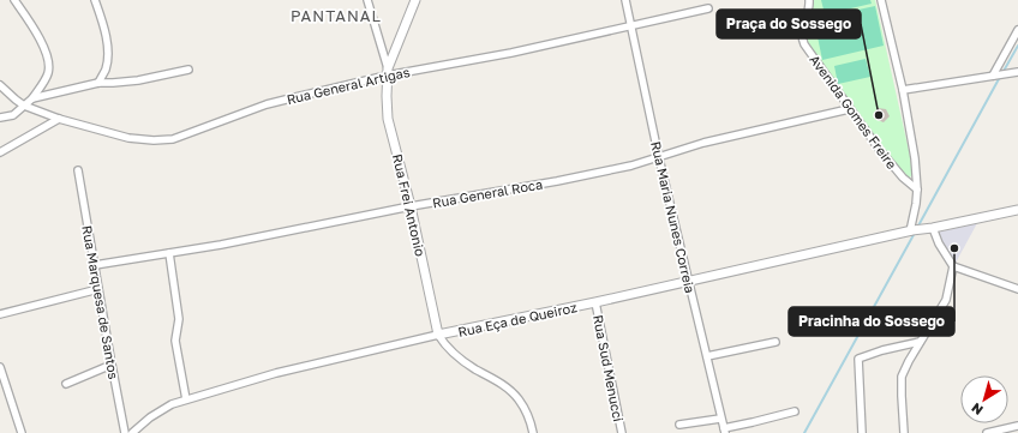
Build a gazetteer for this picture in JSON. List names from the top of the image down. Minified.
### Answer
{"streets":{"street":["Rua General Artigas","Avenida Gomes Freire","Rua General Roca","Rua Frei Antonio","Rua Maria Nunes Correia","Rua Marquesa de Santos","Rua Eça de Queiroz","Rua Sud Menucci"]},"crossings":[["Rua General Artigas","Rua Frei Antonio"],["Rua General Artigas","Rua Maria Nunes Correia"],["Avenida Gomes Freire","Rua General Roca"],["Rua General Roca","Rua Frei Antonio"],["Rua General Roca","Rua Maria Nunes Correia"],["Rua General Roca","Rua Marquesa de Santos"],["Rua Frei Antonio","Rua Eça de Queiroz"],["Rua Maria Nunes Correia","Rua Eça de Queiroz"],["Rua Eça de Queiroz","Rua Sud Menucci"]],"districts":["PANTANAL"],"places":["Praça do Sossego","Pracinha do Sossego"],"north":"bottom left"}
